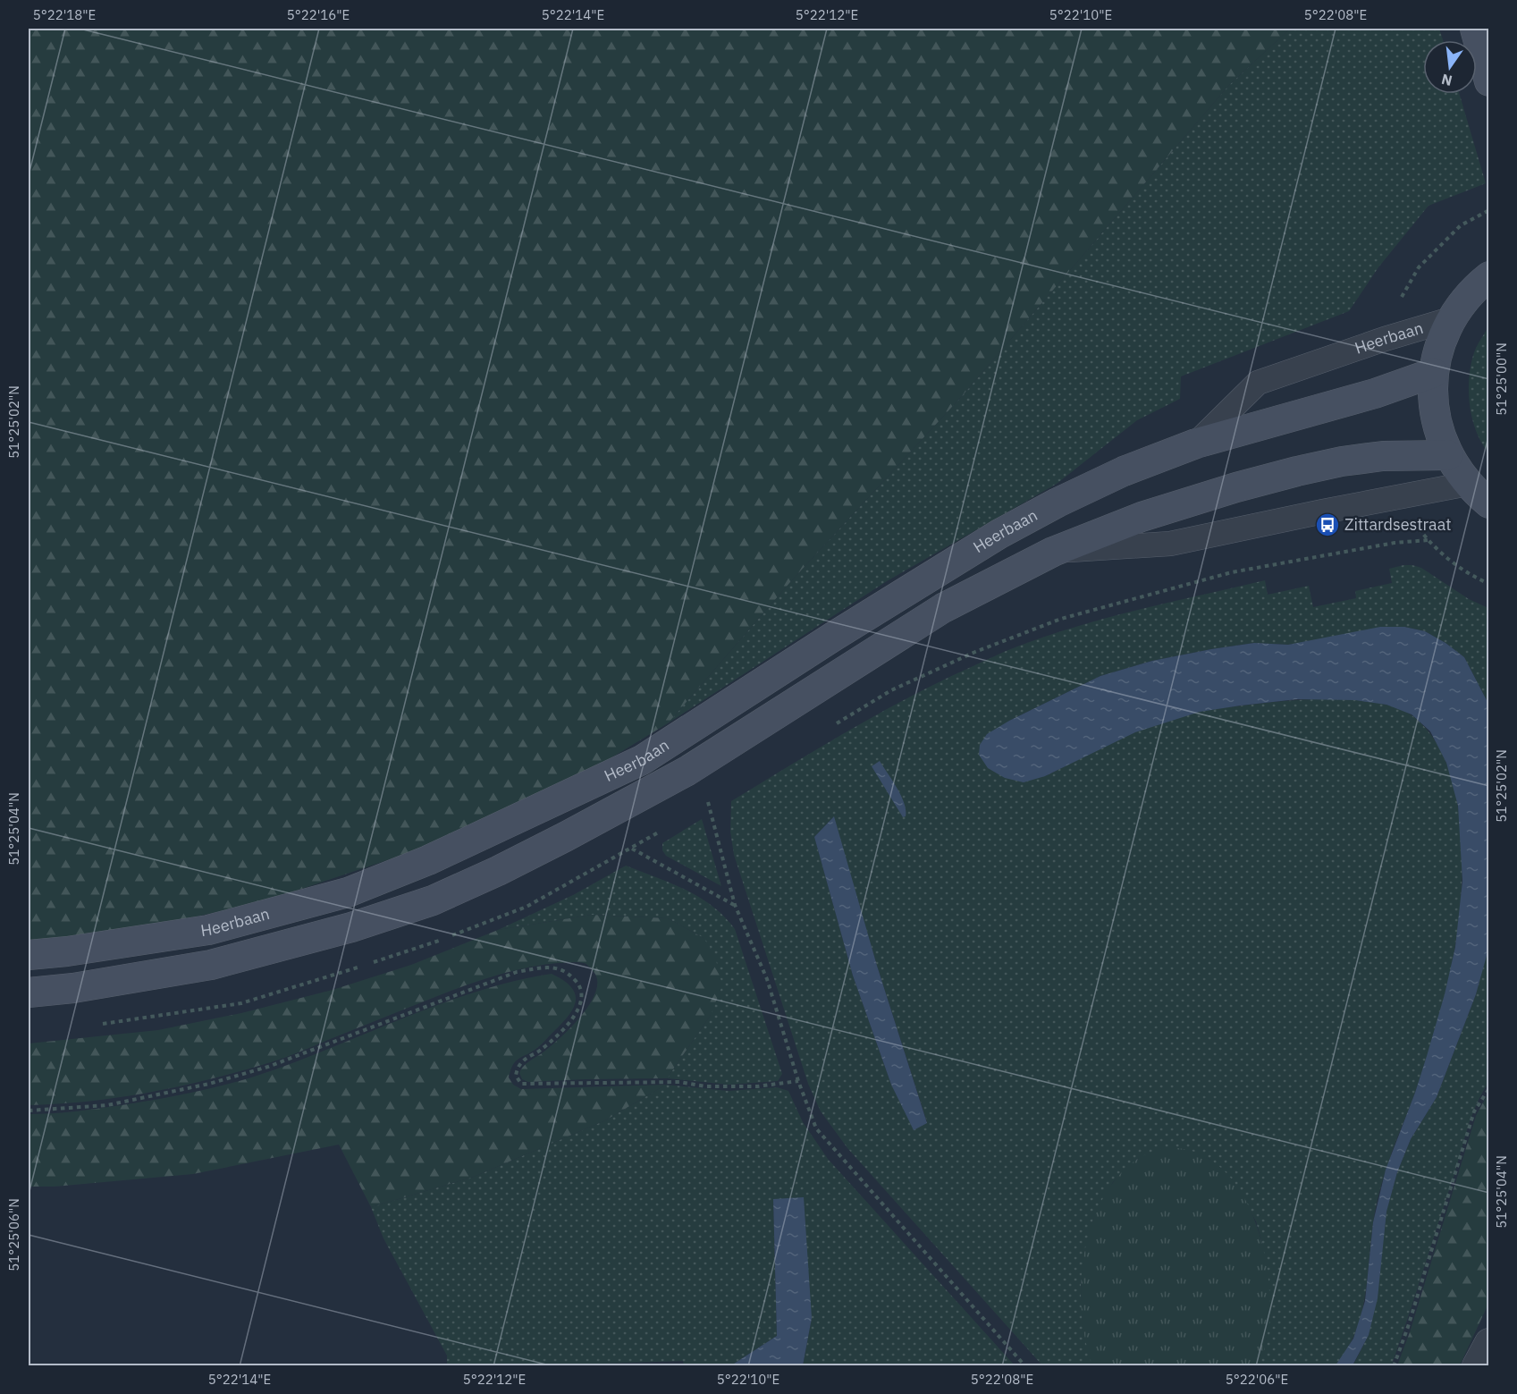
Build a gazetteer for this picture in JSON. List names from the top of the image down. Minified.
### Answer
{"streets":{"main road":["Heerbaan"]},"places":{"bus stop":["Zittardsestraat"]},"north":"bottom","coordinates":["5°22'18\"E","5°22'16\"E","5°22'14\"E","5°22'12\"E","5°22'10\"E","5°22'08\"E","51°25'00\"N","51°25'02\"N","51°25'04\"N","51°25'06\"N","5°22'06\"E"]}
